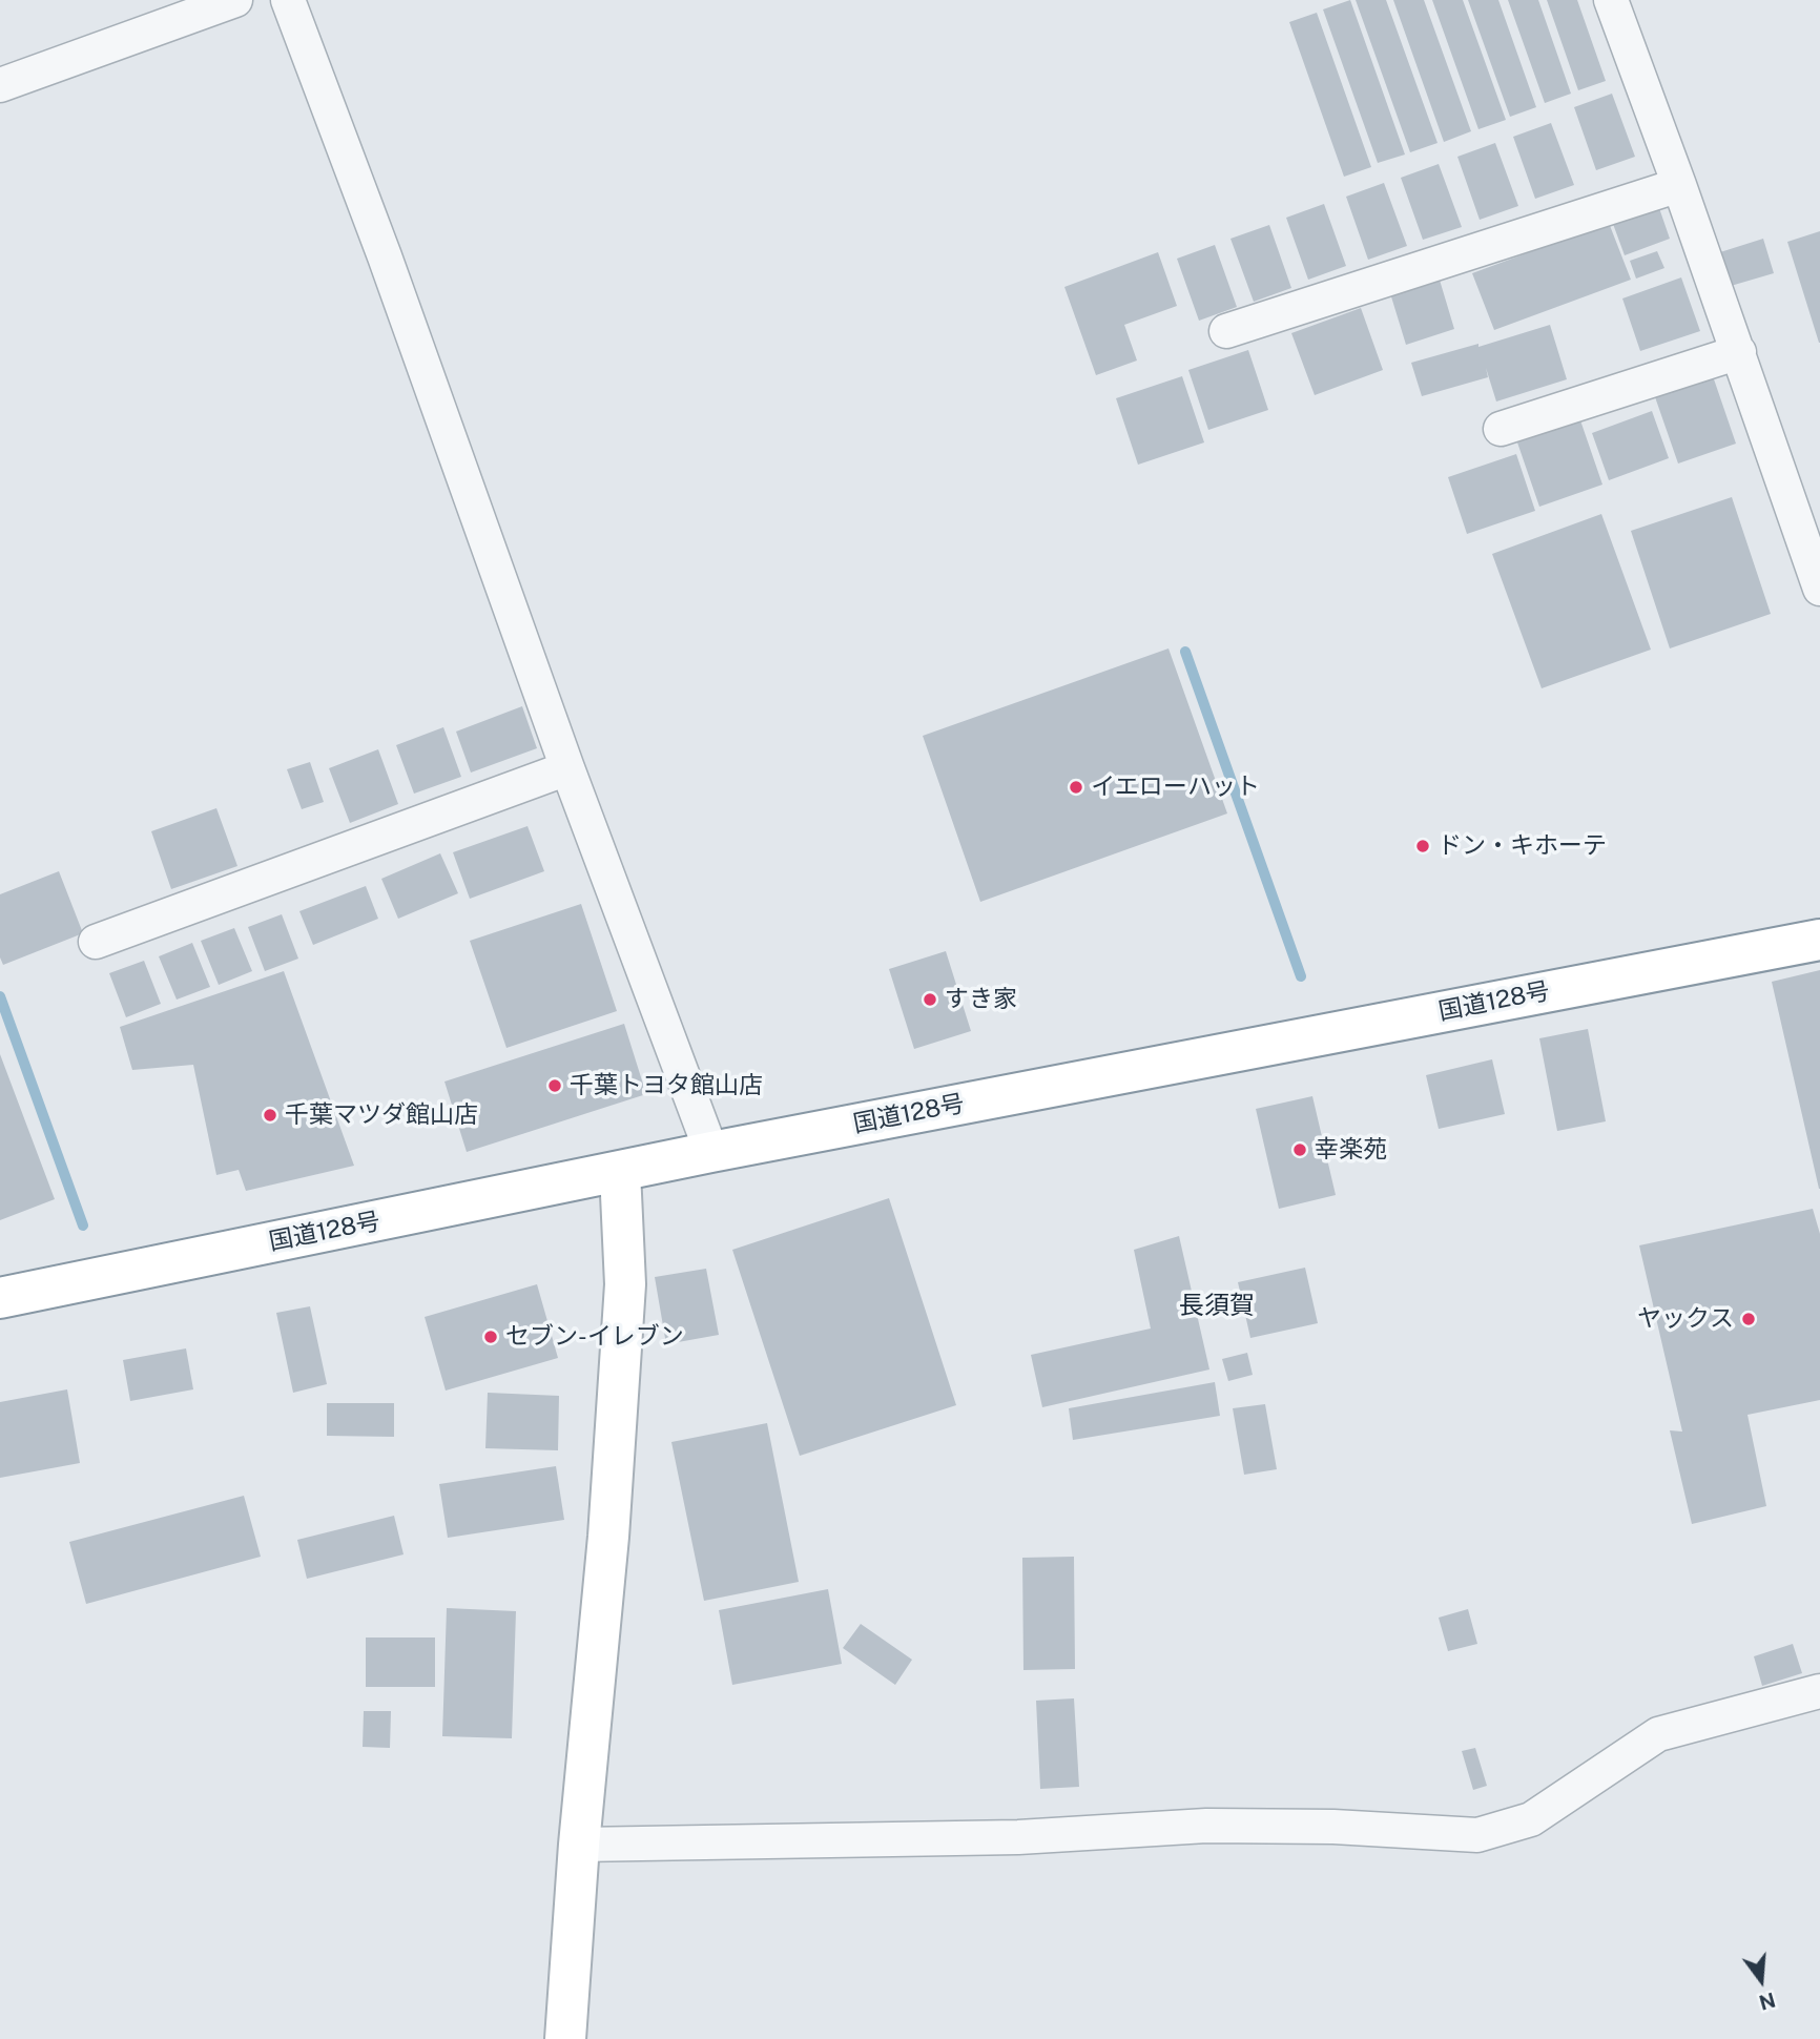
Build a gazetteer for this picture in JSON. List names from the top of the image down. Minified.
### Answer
{"streets":{"main road":["国道128号"]},"districts":["長須賀"],"places":["イエローハット","ドン・キホーテ","すき家","千葉トヨタ館山店","千葉マツダ館山店","幸楽苑","ヤックス","セブン-イレブン"],"north":"bottom"}
